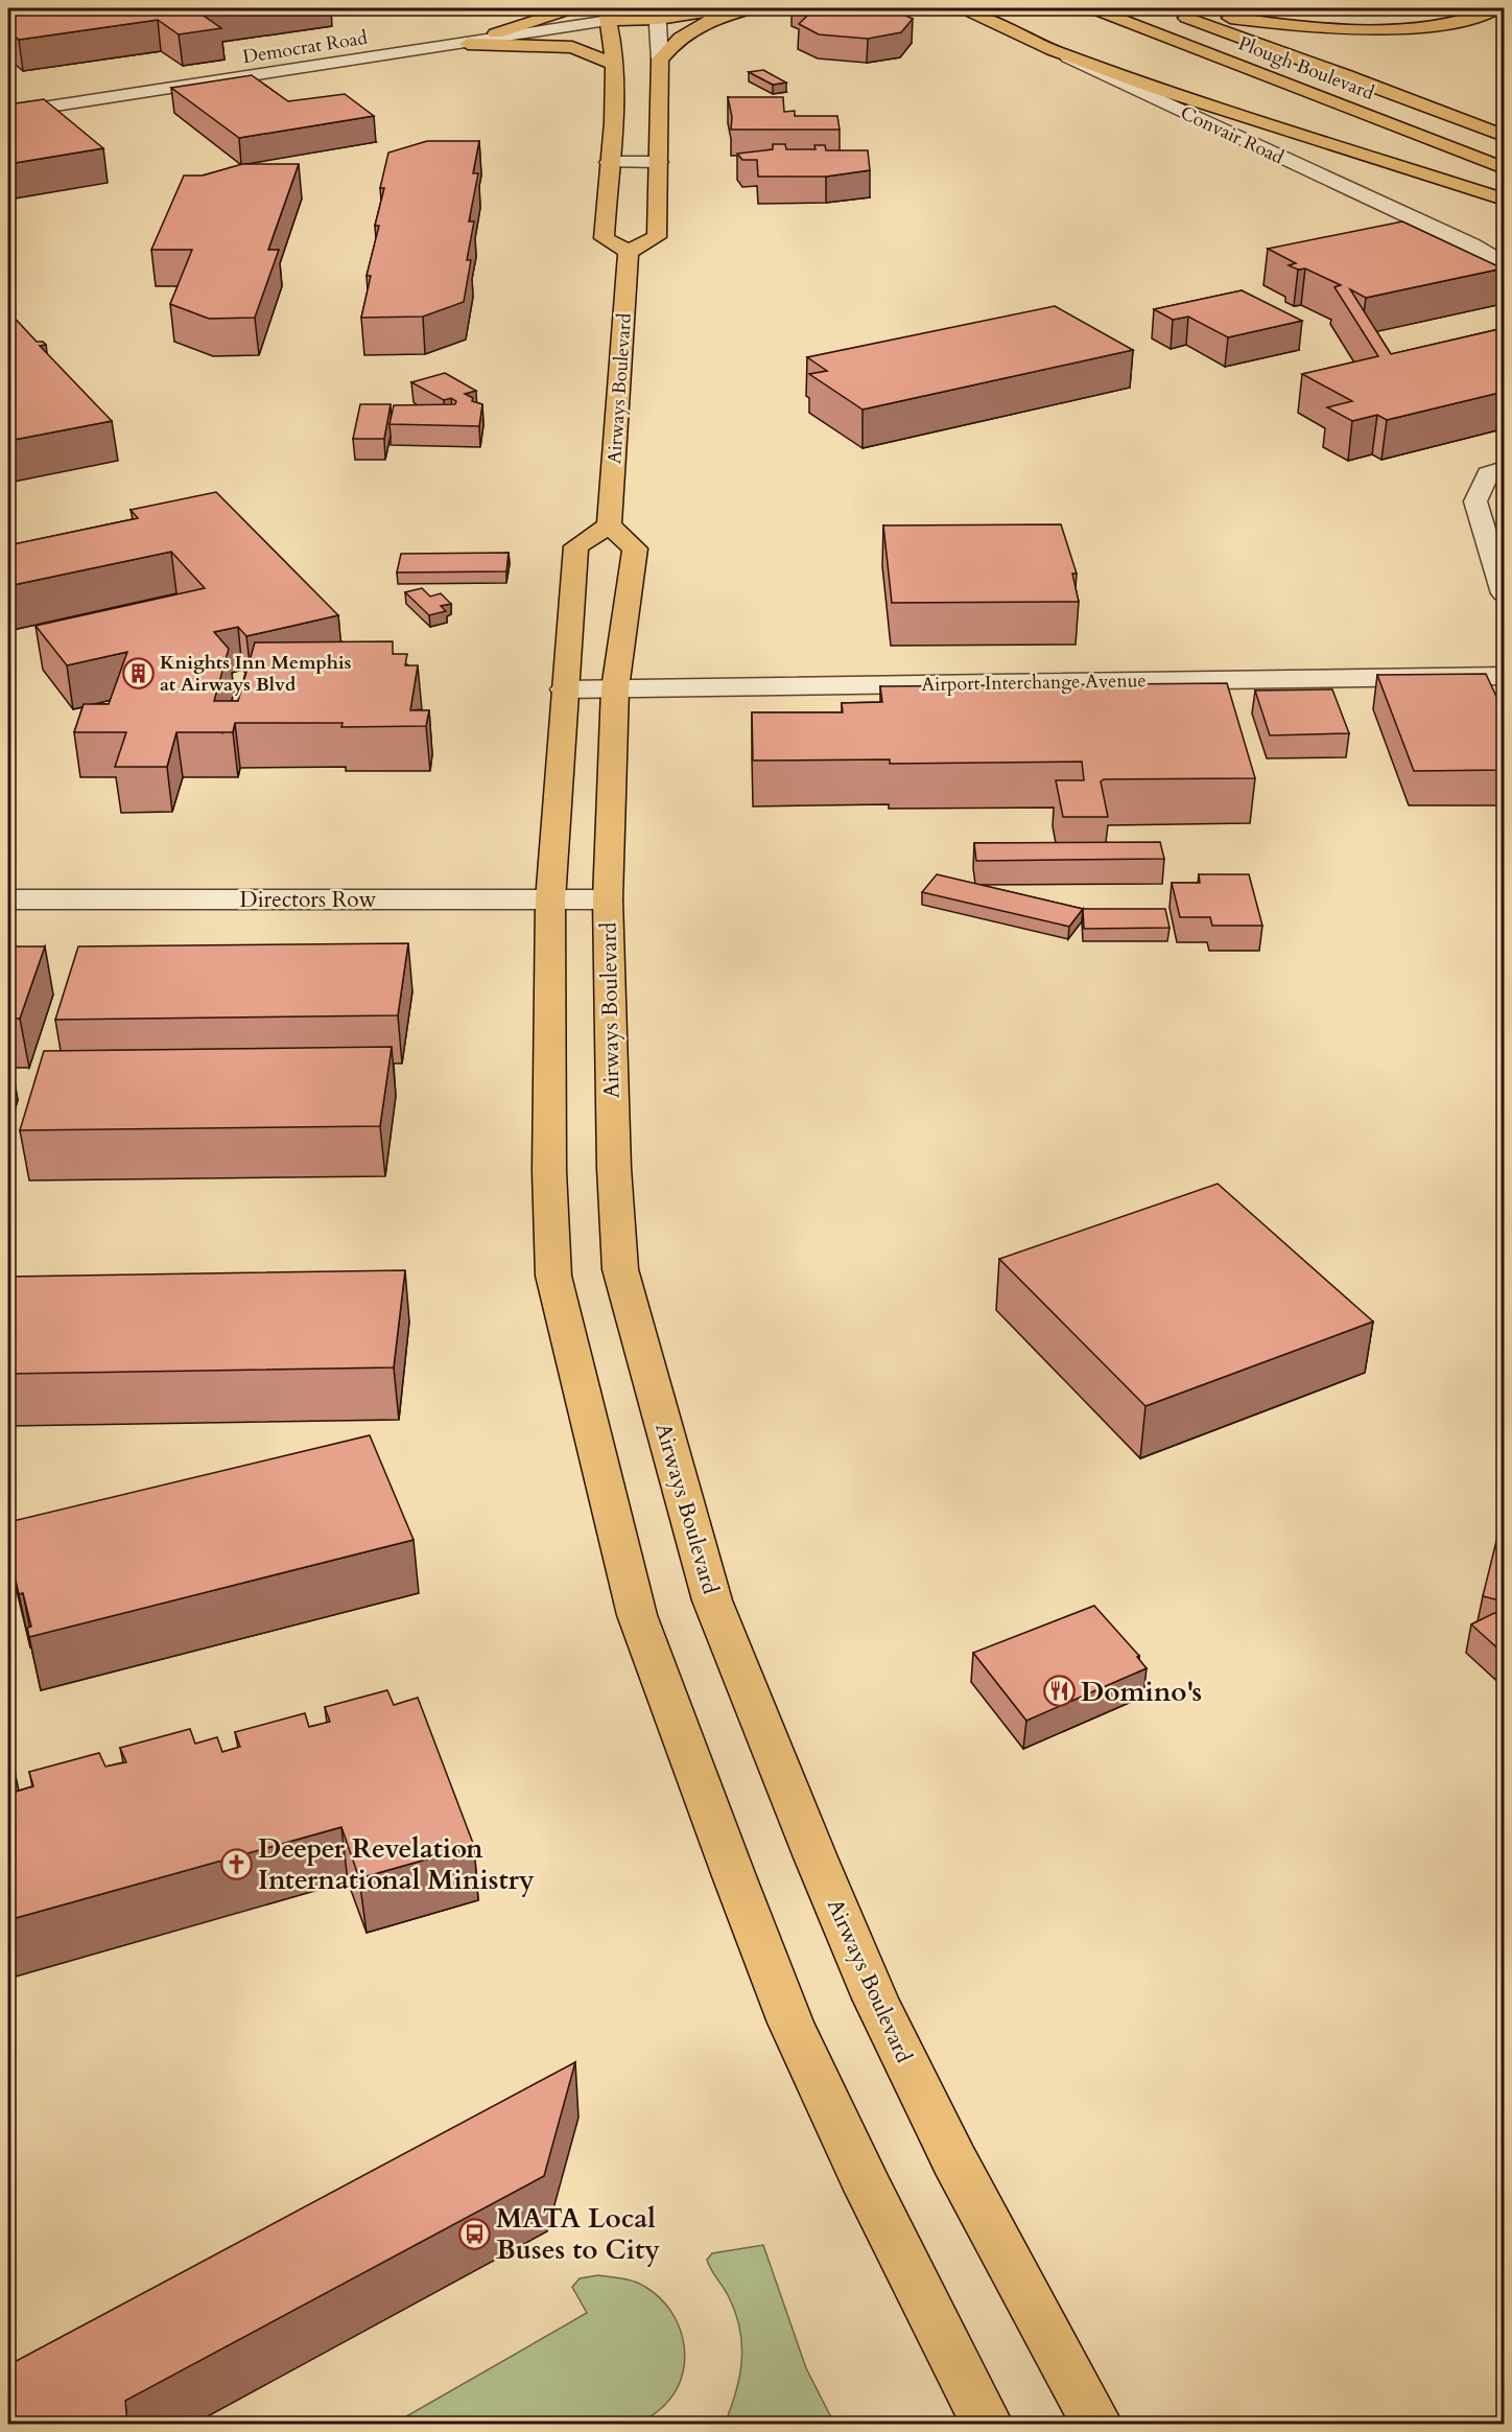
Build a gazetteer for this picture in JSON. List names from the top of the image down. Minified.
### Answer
{"streets":{"main road":["Democrat Road","Plough Boulevard","Convair Road","Airways Boulevard"],"street":["Airport Interchange Avenue","Directors Row"]},"crossings":[["Airways Boulevard","Airport Interchange Avenue"],["Airways Boulevard","Directors Row"]],"places":{"building":["Knights Inn Memphis at Airways Blvd"],"restaurant":["Domino's"],"church":["Deeper Revelation International Ministry"],"bus stop":["MATA Local Buses to City"]}}
